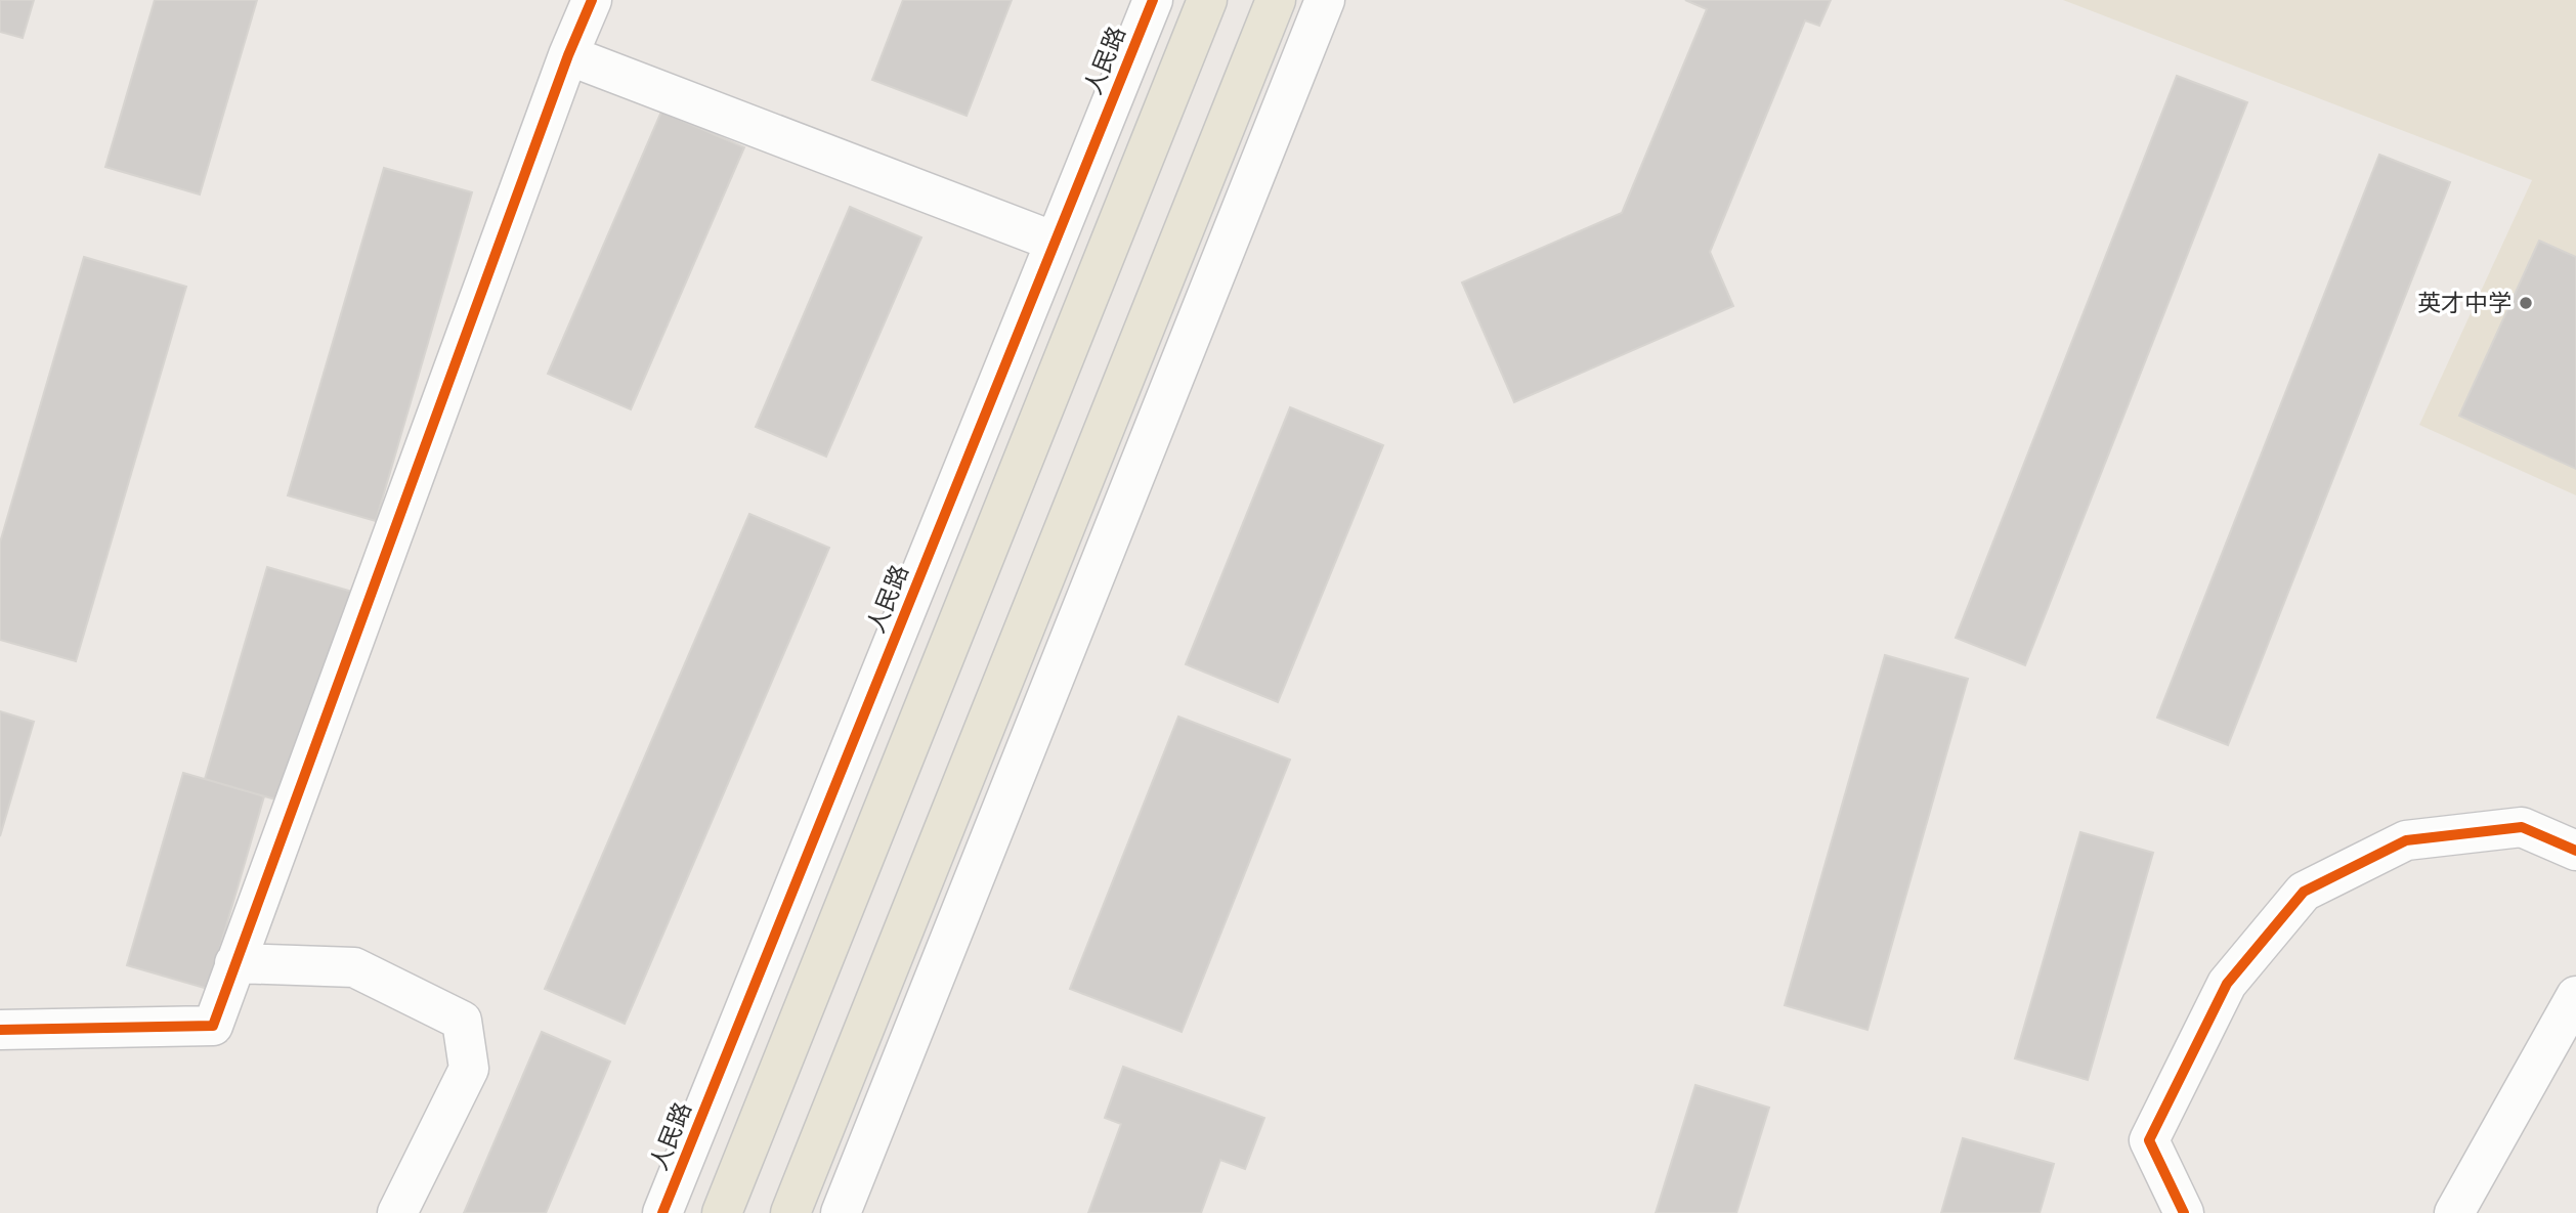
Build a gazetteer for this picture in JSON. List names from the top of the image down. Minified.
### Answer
{"streets":{"street":["人民路"]},"places":["英才中学"]}
